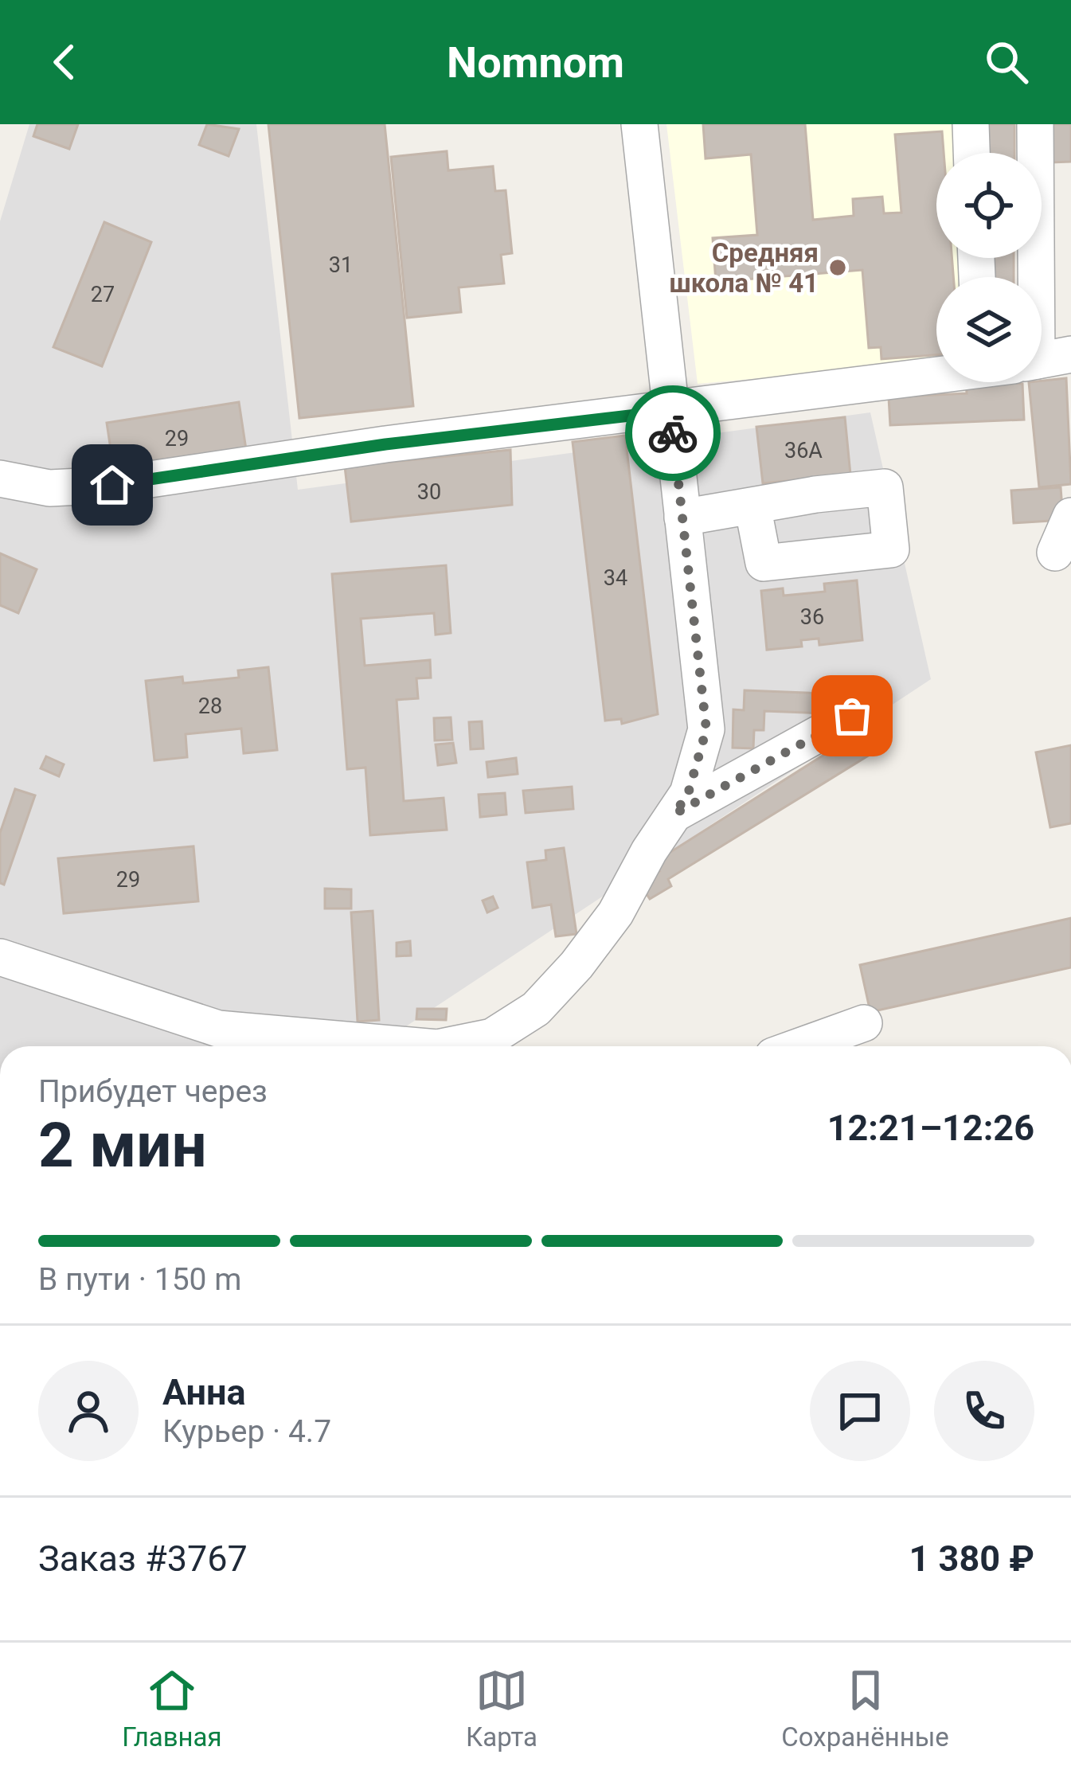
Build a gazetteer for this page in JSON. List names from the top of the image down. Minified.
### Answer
{"places":["Средняя школа № 41"],"house_numbers":["31","27","29","36А","30","34","36","28","29"],"page":{"header":"Nomnom","heading":["2 мин","Прибудет через","12:21–12:26"],"panel":["Анна","Курьер · 4.7","Заказ #3767","1 380 ₽"],"bar":"В пути · 150 m","tabs":["Главная","Карта","Сохранённые"]}}
